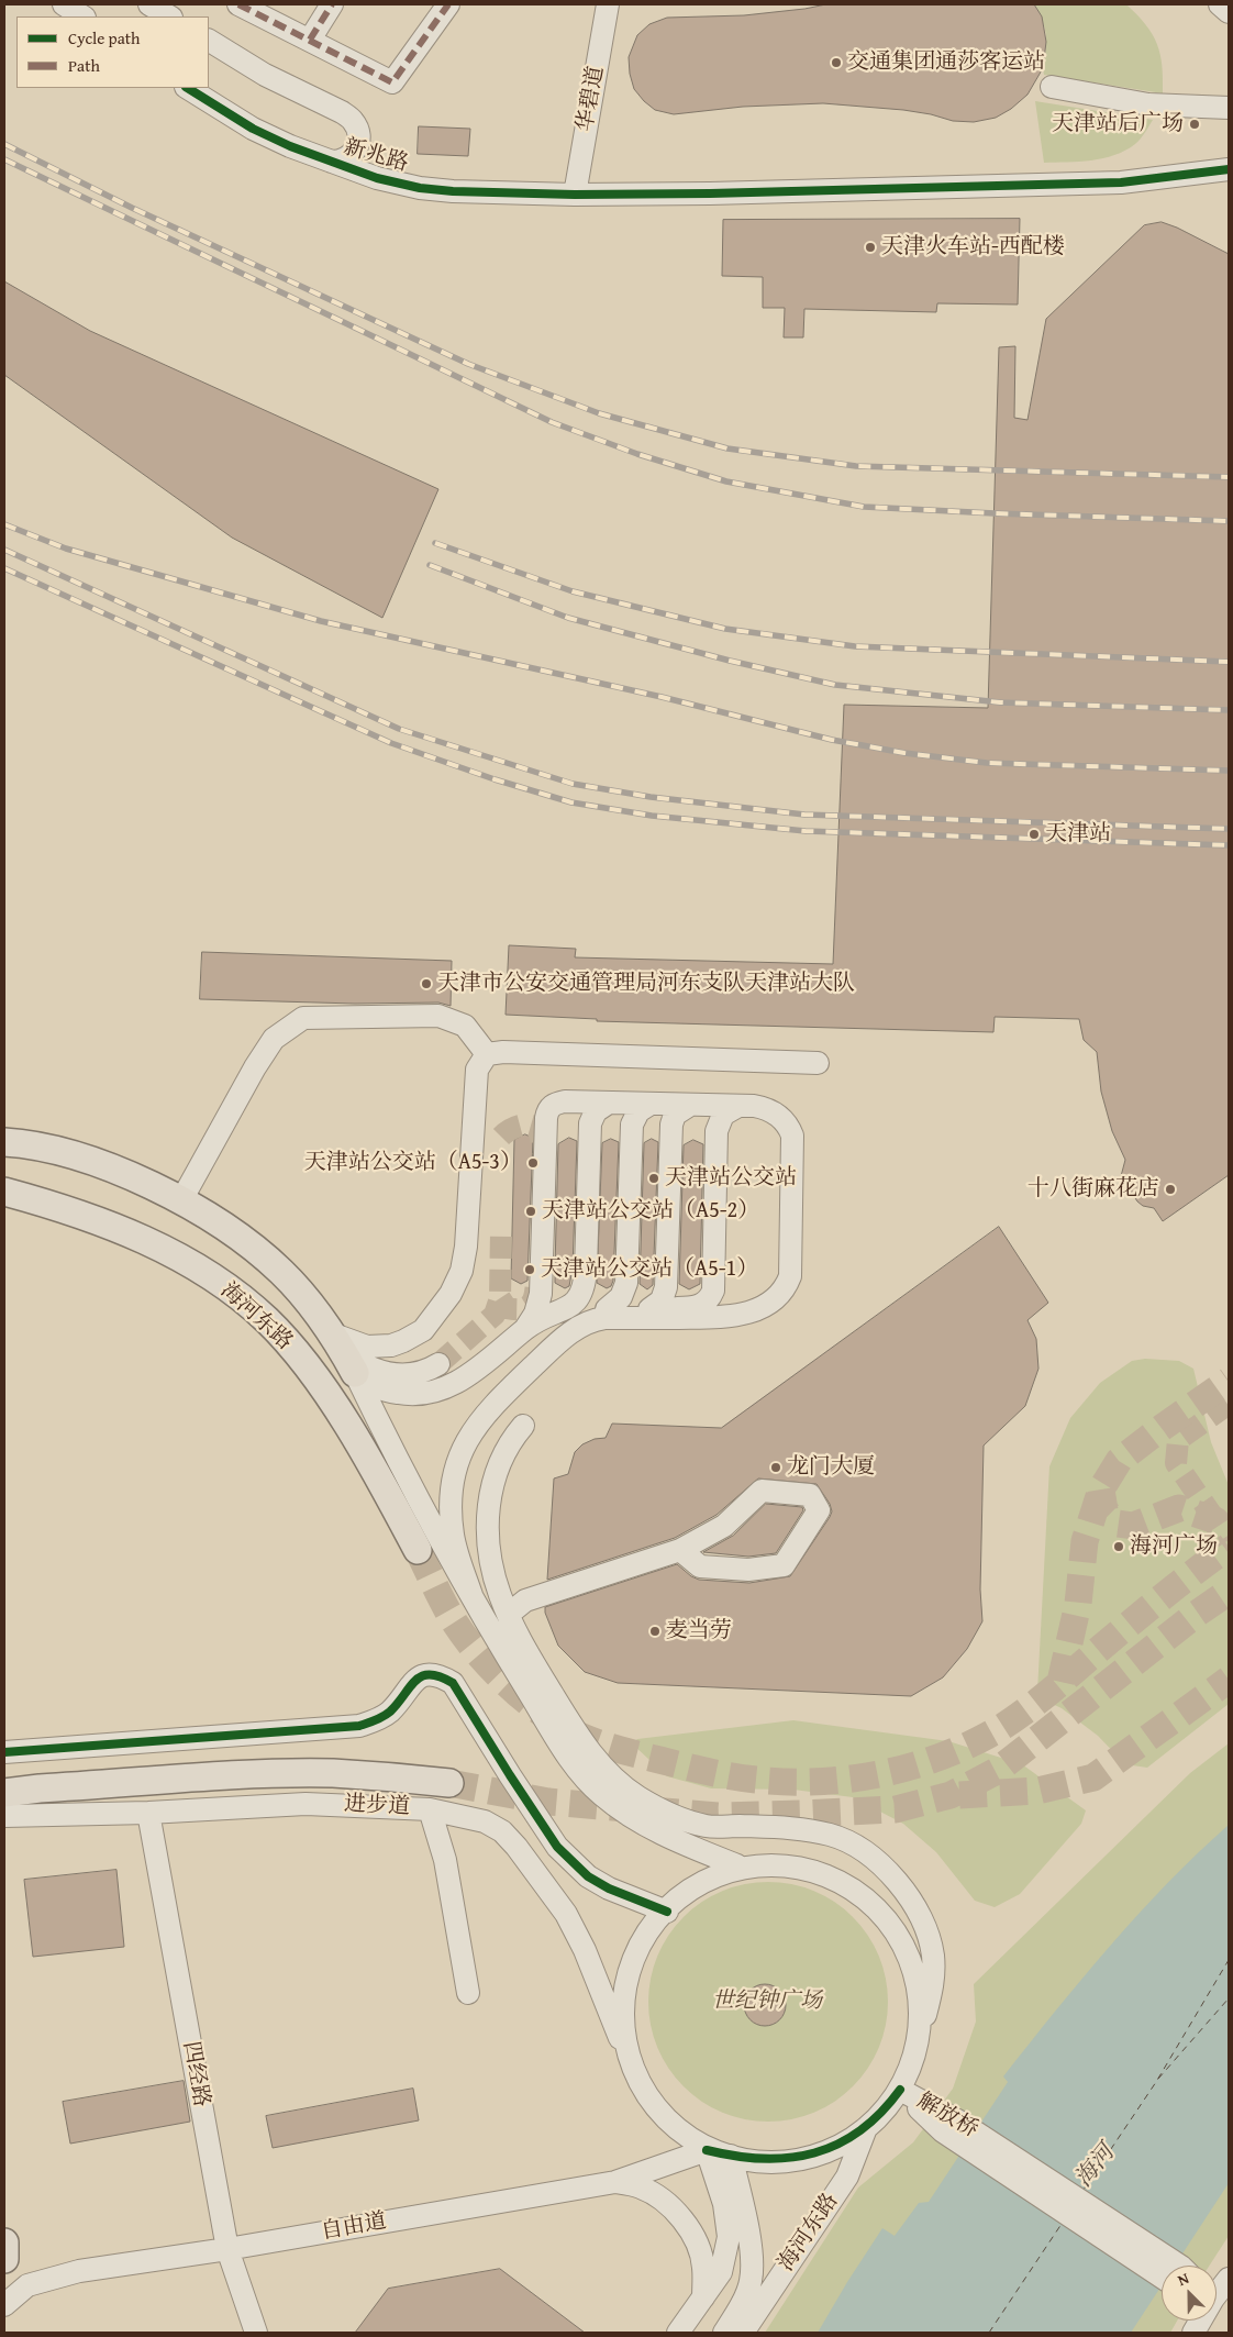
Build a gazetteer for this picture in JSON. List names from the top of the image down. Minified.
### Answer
{"streets":{"main road":["海河东路","进步道"],"street":["华碧道","新兆路","四经路","解放桥","自由道"]},"crossings":[["华碧道","新兆路"],["进步道","四经路"],["进步道","自由道"],["四经路","自由道"]],"water":["海河"],"parks":["世纪钟广场"],"places":["交通集团通莎客运站","天津站后广场","天津火车站-西配楼","天津站","天津市公安交通管理局河东支队天津站大队","天津站公交站（A5-3）","天津站公交站","十八街麻花店","天津站公交站（A5-2）","天津站公交站（A5-1）","龙门大厦","海河广场","麦当劳"],"legend":["Cycle path","Path"],"north":"top left"}
